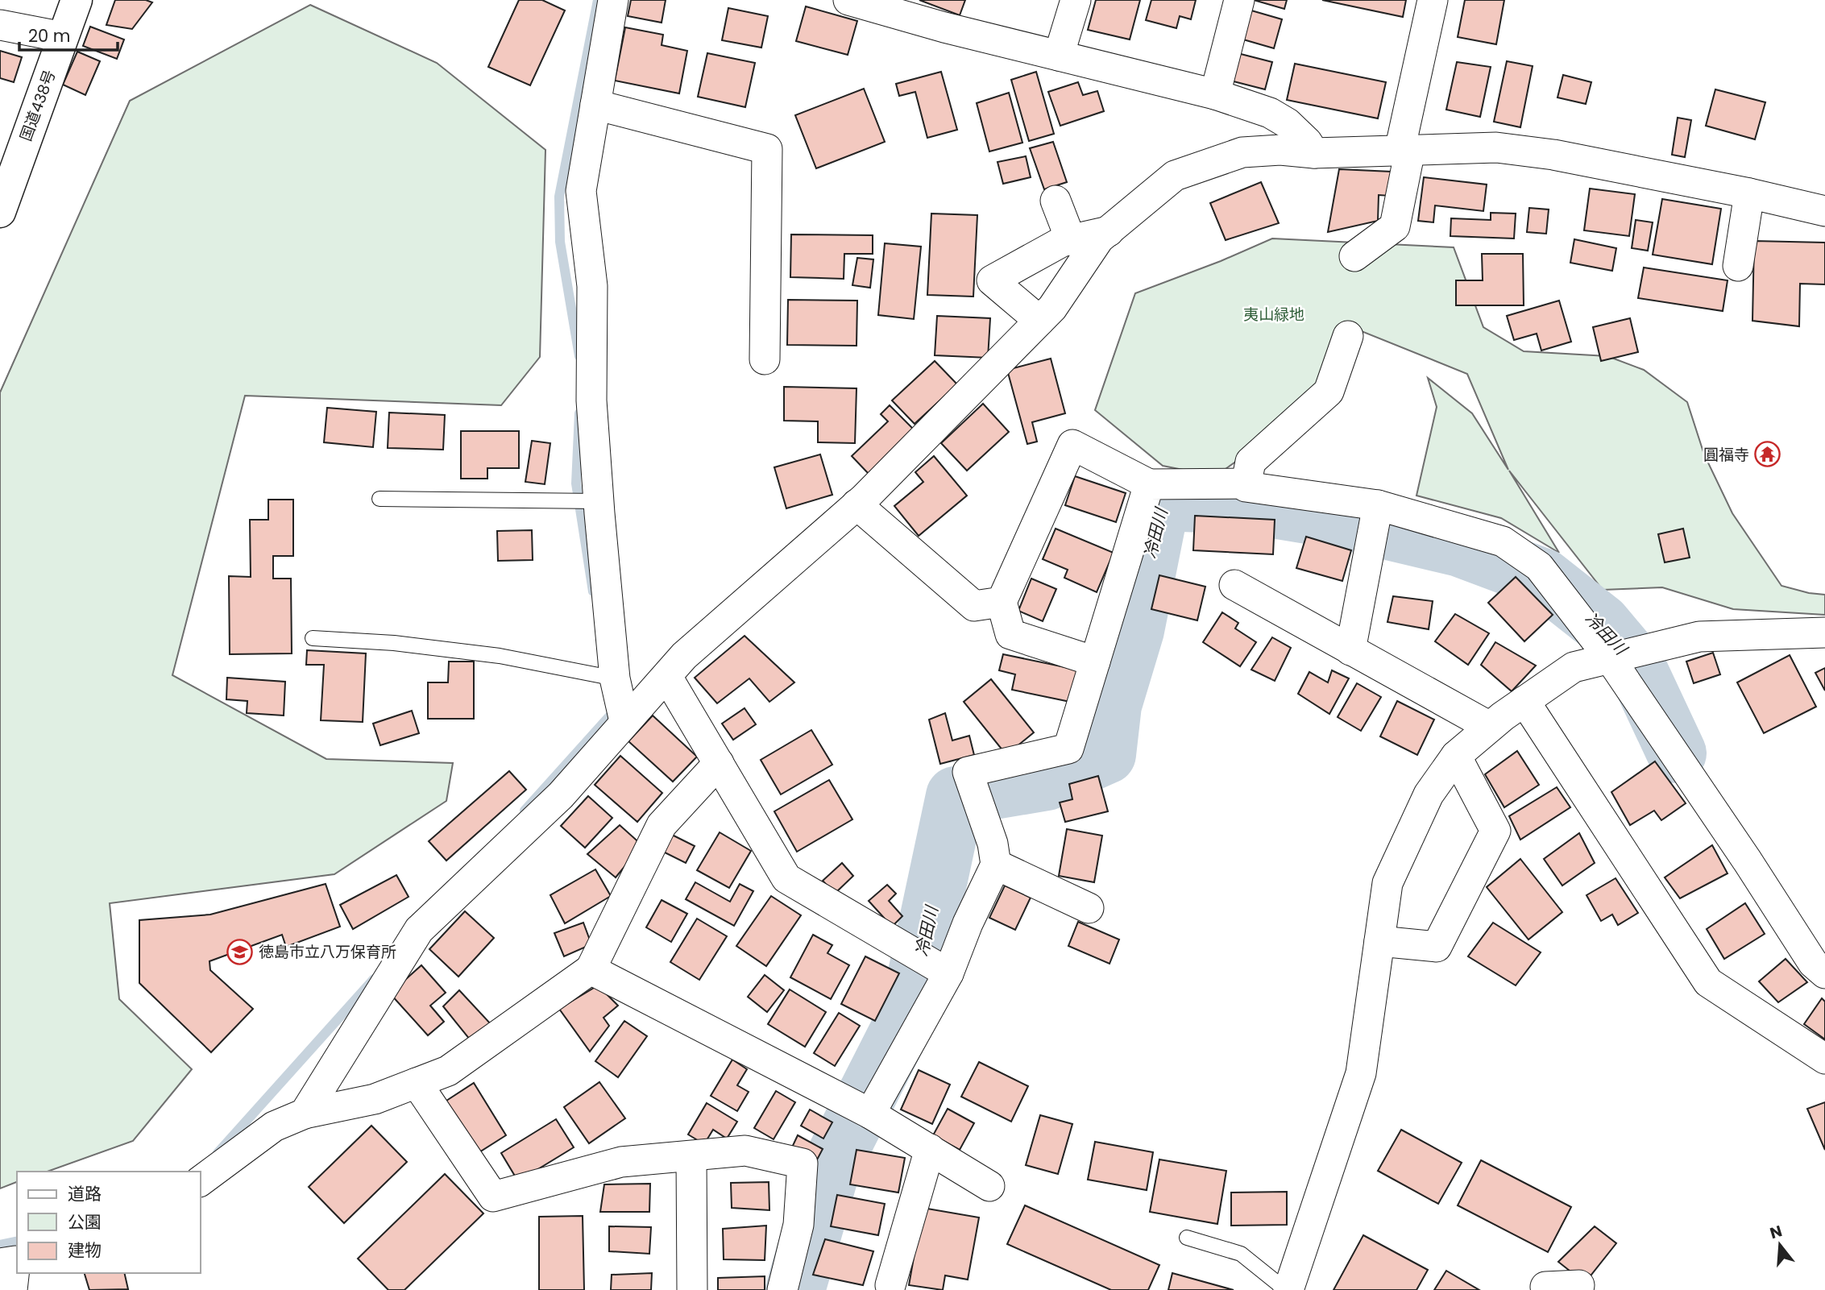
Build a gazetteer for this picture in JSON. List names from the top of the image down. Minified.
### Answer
{"streets":{"highway":["国道438号"]},"water":["冷田川"],"parks":["夷山緑地"],"places":{"temple":["圓福寺"],"school or university":["徳島市立八万保育所"]},"legend":["道路","公園","建物"],"scale_bar":"20 m","north":"top"}
